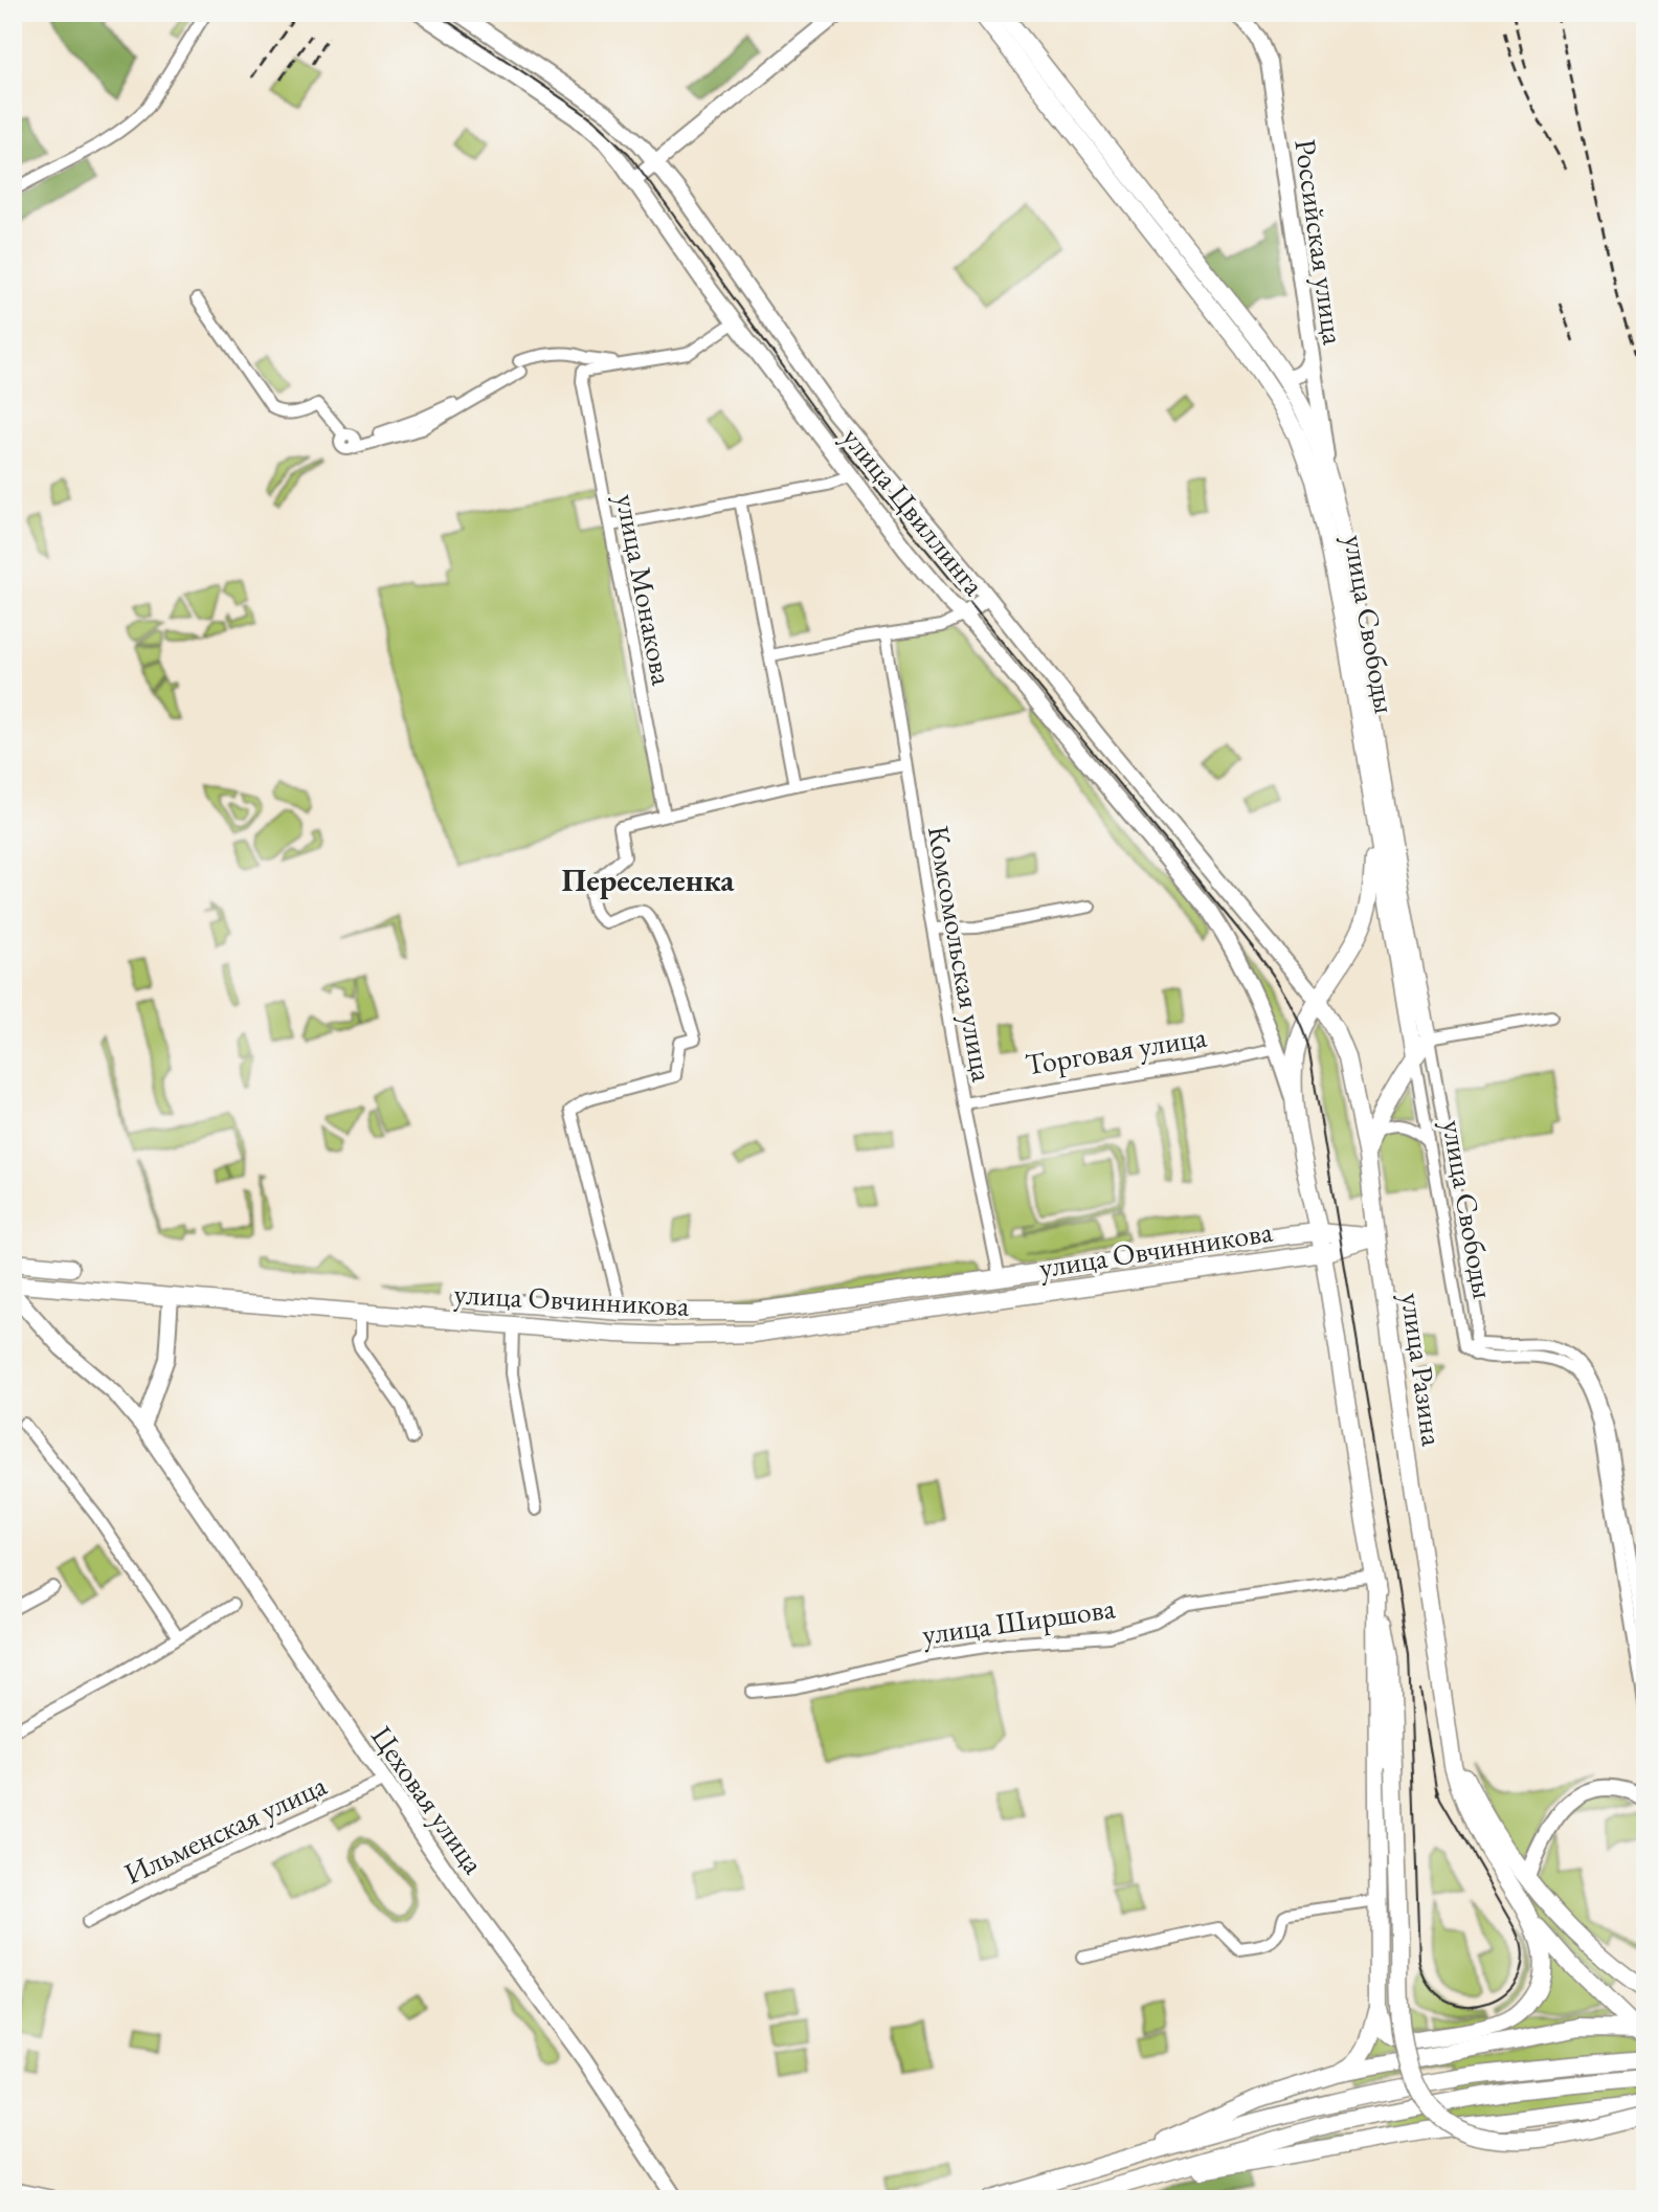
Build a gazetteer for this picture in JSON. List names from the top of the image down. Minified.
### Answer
{"streets":{"main road":["Российская улица","улица Цвиллинга","улица Свободы","улица Овчинникова","улица Разина","Цеховая улица"],"street":["улица Монакова","Комсомольская улица","Торговая улица","улица Ширшова","Ильменская улица"]},"crossings":[["Российская улица","улица Свободы"],["улица Цвиллинга","Торговая улица"],["улица Цвиллинга","улица Разина"],["Комсомольская улица","Торговая улица"],["Комсомольская улица","улица Овчинникова"],["улица Овчинникова","улица Разина"],["улица Овчинникова","Цеховая улица"],["Цеховая улица","Ильменская улица"]],"districts":["Переселенка"]}
